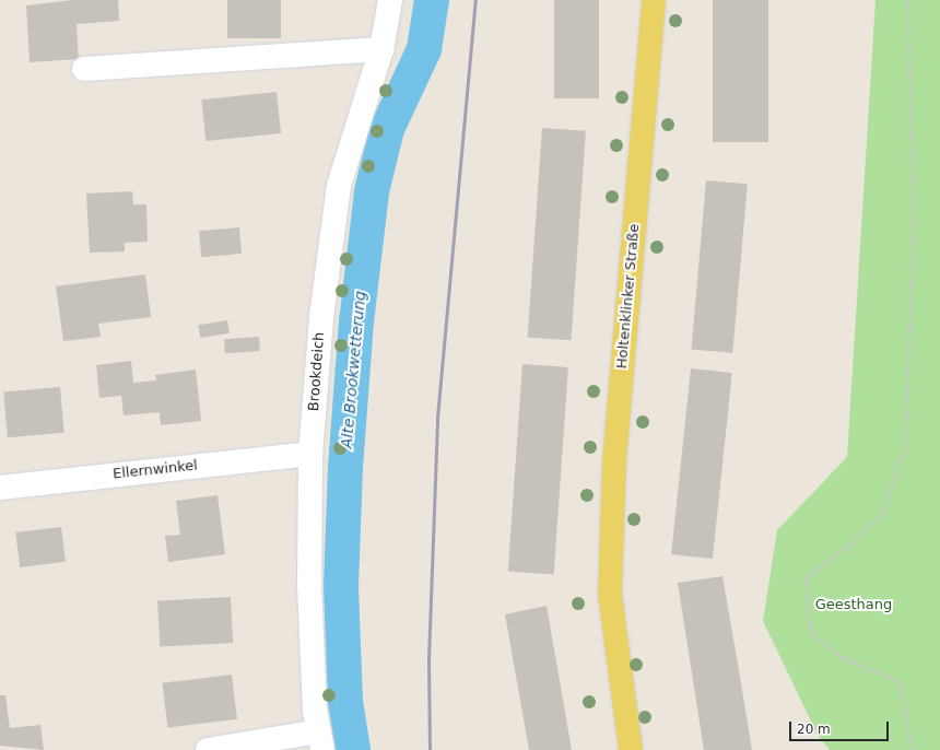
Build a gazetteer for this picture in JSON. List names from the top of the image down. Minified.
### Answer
{"streets":{"main road":["Holtenklinker Straße"],"street":["Brookdeich","Ellernwinkel"]},"crossings":[["Brookdeich","Ellernwinkel"]],"water":["Alte Brookwetterung"],"parks":["Geesthang"],"scale_bar":"20 m"}
